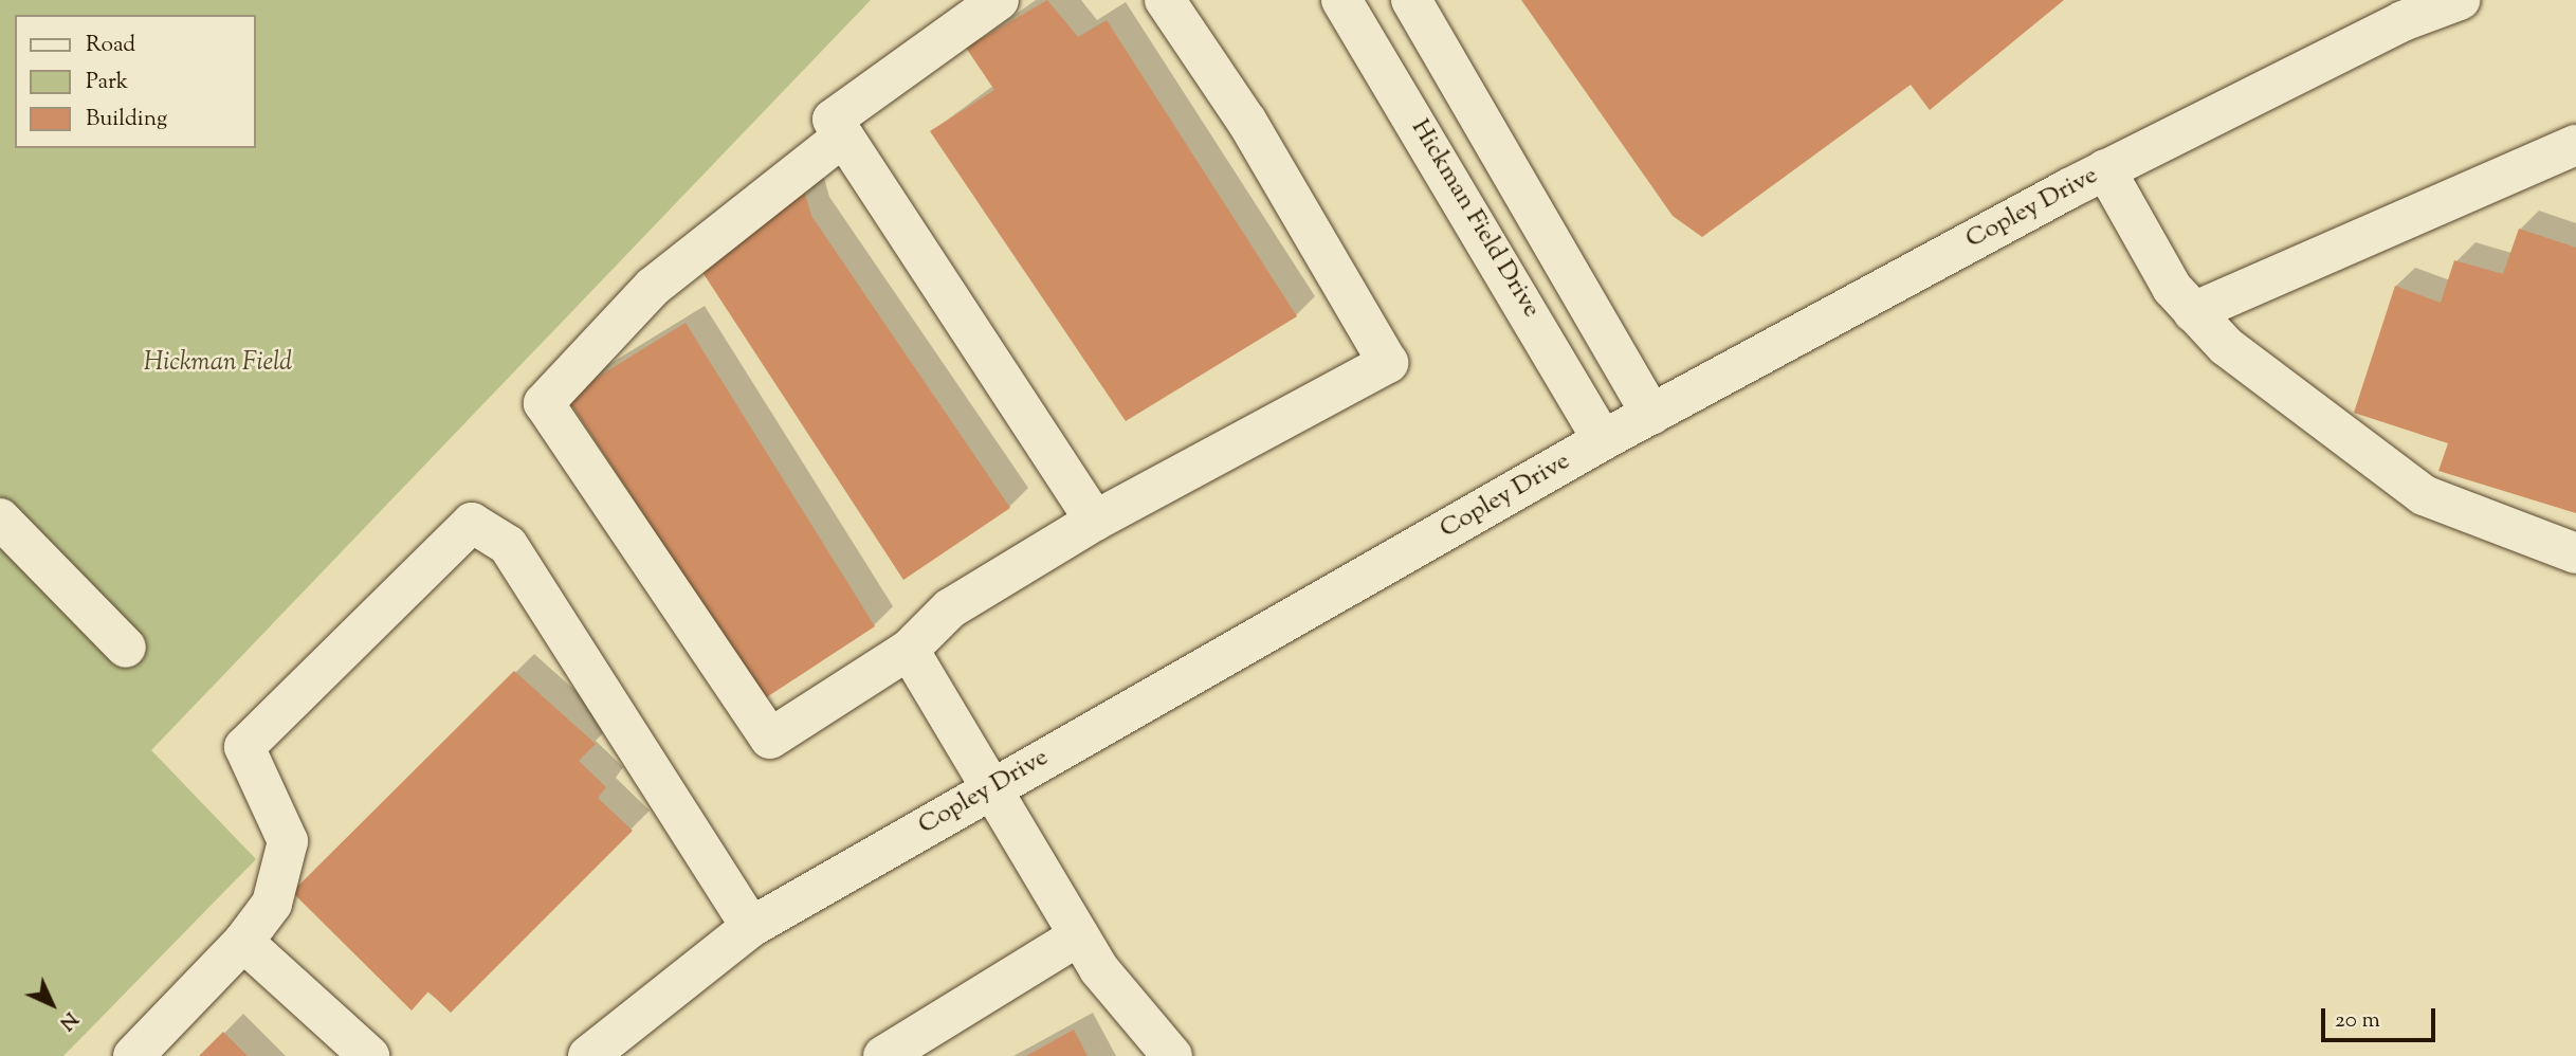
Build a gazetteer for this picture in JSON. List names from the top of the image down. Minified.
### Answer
{"streets":{"street":["Copley Drive","Hickman Field Drive"]},"crossings":[["Copley Drive","Hickman Field Drive"]],"parks":["Hickman Field"],"legend":["Road","Park","Building"],"scale_bar":"20 m","north":"bottom right"}
